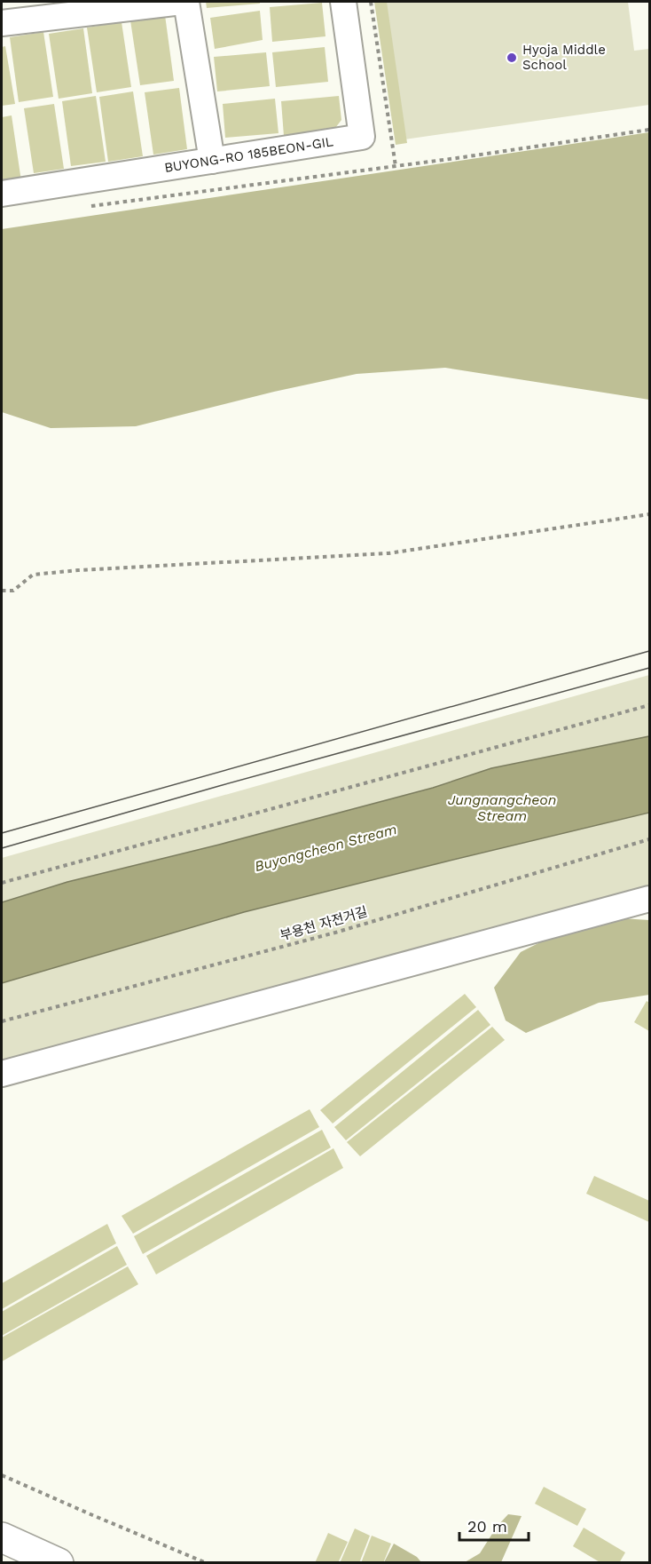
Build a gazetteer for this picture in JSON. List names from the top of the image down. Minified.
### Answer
{"streets":{"street":["BUYONG-RO 185BEON-GIL"],"path":["부용천 자전거길"]},"water":["Jungnangcheon Stream","Buyongcheon Stream"],"places":["Hyoja Middle School"],"scale_bar":"20 m"}
